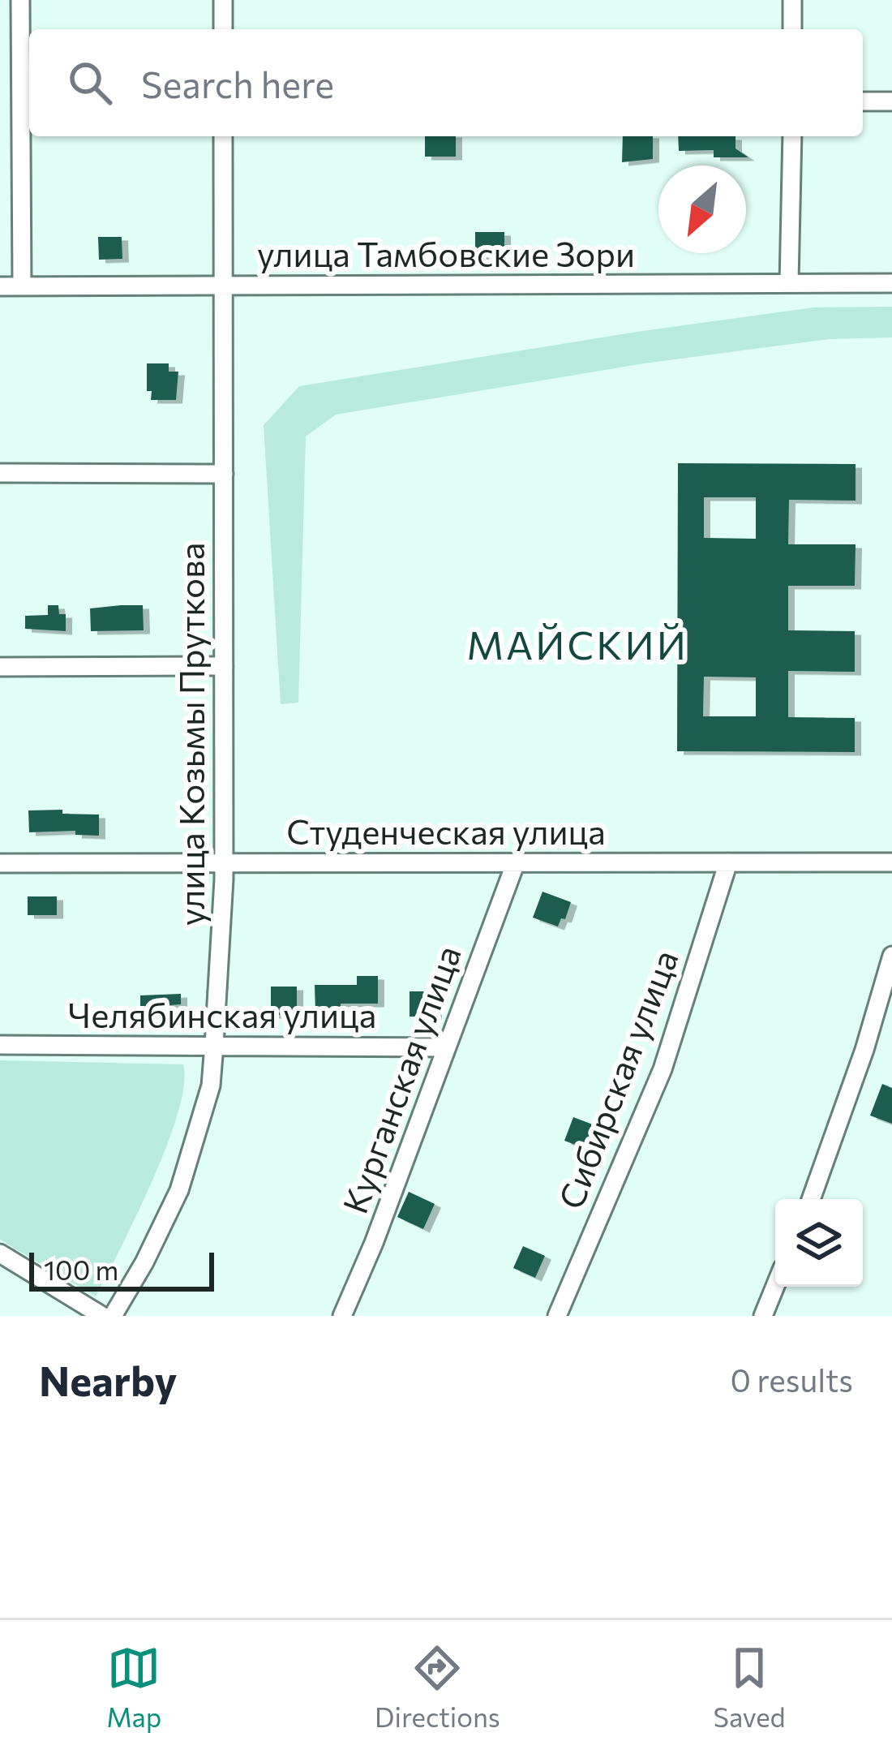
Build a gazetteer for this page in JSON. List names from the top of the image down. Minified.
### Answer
{"streets":{"street":["улица Тамбовские Зори","улица Козьмы Пруткова","Студенческая улица","Челябинская улица","Курганская улица","Сибирская улица"]},"crossings":[["улица Тамбовские Зори","улица Козьмы Пруткова"],["улица Козьмы Пруткова","Студенческая улица"],["улица Козьмы Пруткова","Челябинская улица"],["Студенческая улица","Курганская улица"],["Студенческая улица","Сибирская улица"],["Челябинская улица","Курганская улица"]],"districts":["МАЙСКИЙ"],"scale_bar":"100 m","north":"bottom left","page":{"search":"Search here","scale":"100 m","heading":["Nearby","0 results"],"nav":["Map","Directions","Saved"]}}
